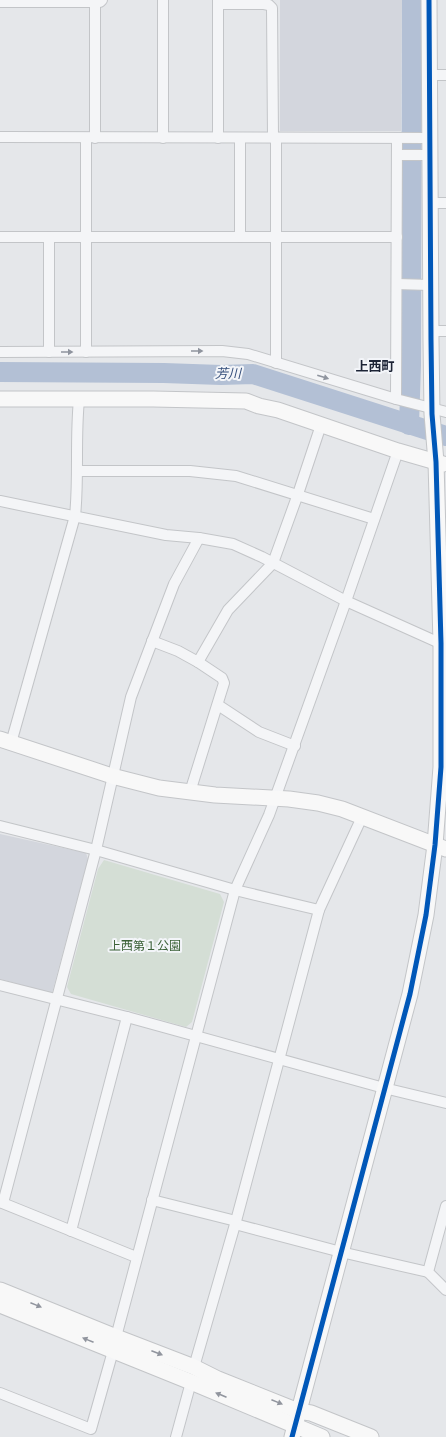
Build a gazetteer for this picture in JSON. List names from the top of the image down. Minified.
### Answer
{"districts":["上西町"],"water":["芳川"],"parks":["上西第１公園"]}
